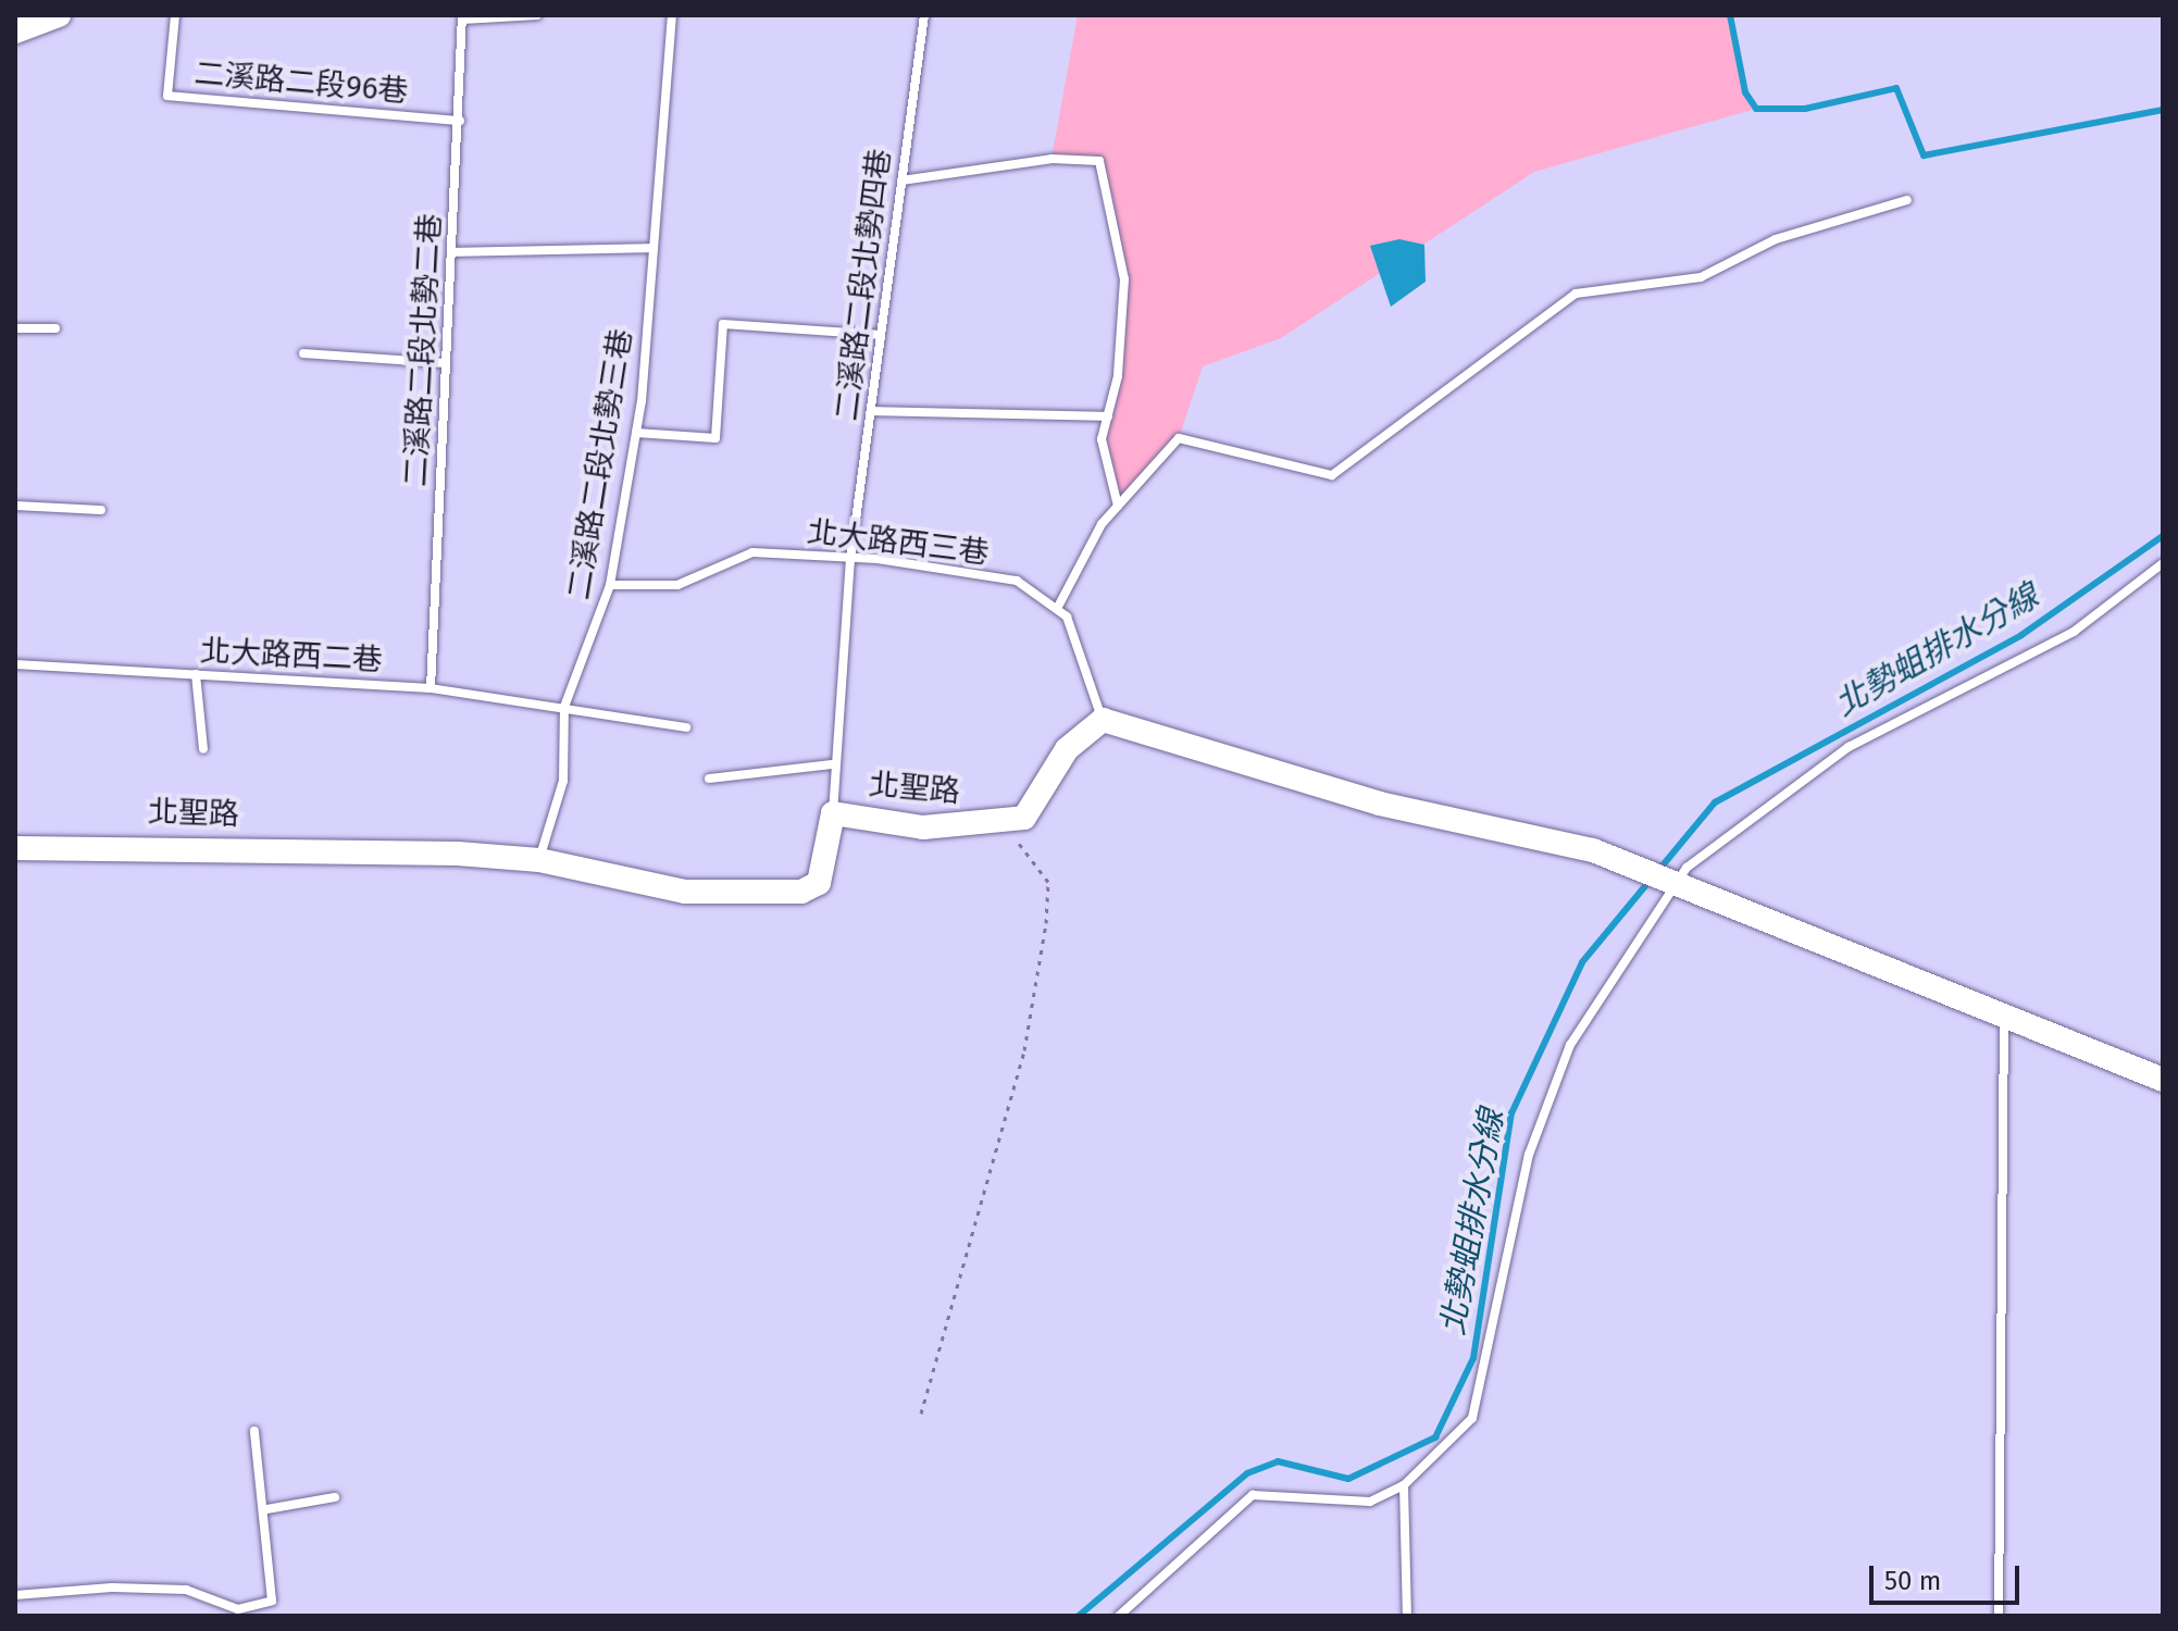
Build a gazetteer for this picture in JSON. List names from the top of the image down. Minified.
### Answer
{"streets":{"street":["北聖路"],"lane":["二溪路二段96巷","二溪路二段北勢四巷","二溪路二段北勢二巷","二溪路二段北勢三巷","北大路西三巷","北大路西二巷"]},"crossings":[["二溪路二段96巷","二溪路二段北勢二巷"],["二溪路二段北勢四巷","北大路西三巷"],["二溪路二段北勢四巷","北聖路"],["二溪路二段北勢二巷","北大路西二巷"],["二溪路二段北勢三巷","北大路西三巷"],["二溪路二段北勢三巷","北大路西二巷"],["二溪路二段北勢三巷","北聖路"],["北大路西三巷","北聖路"]],"water":["北勢蛆排水分線"],"scale_bar":"50 m"}
